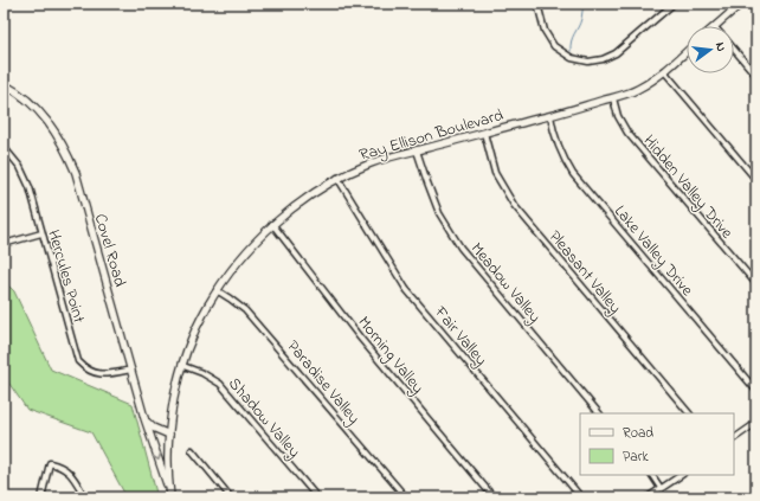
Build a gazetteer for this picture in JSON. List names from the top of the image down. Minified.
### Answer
{"streets":{"street":["Ray Ellison Boulevard","Hidden Valley Drive","Covel Road","Lake Valley Drive","Pleasant Valley","Hercules Point","Meadow Valley","Fair Valley","Morning Valley","Paradise Valley","Shadow Valley"]},"crossings":[["Ray Ellison Boulevard","Hidden Valley Drive"],["Ray Ellison Boulevard","Covel Road"],["Ray Ellison Boulevard","Lake Valley Drive"],["Ray Ellison Boulevard","Pleasant Valley"],["Ray Ellison Boulevard","Meadow Valley"],["Ray Ellison Boulevard","Fair Valley"],["Ray Ellison Boulevard","Morning Valley"],["Ray Ellison Boulevard","Paradise Valley"],["Ray Ellison Boulevard","Shadow Valley"],["Covel Road","Hercules Point"]],"legend":["Road","Park"],"north":"right"}
